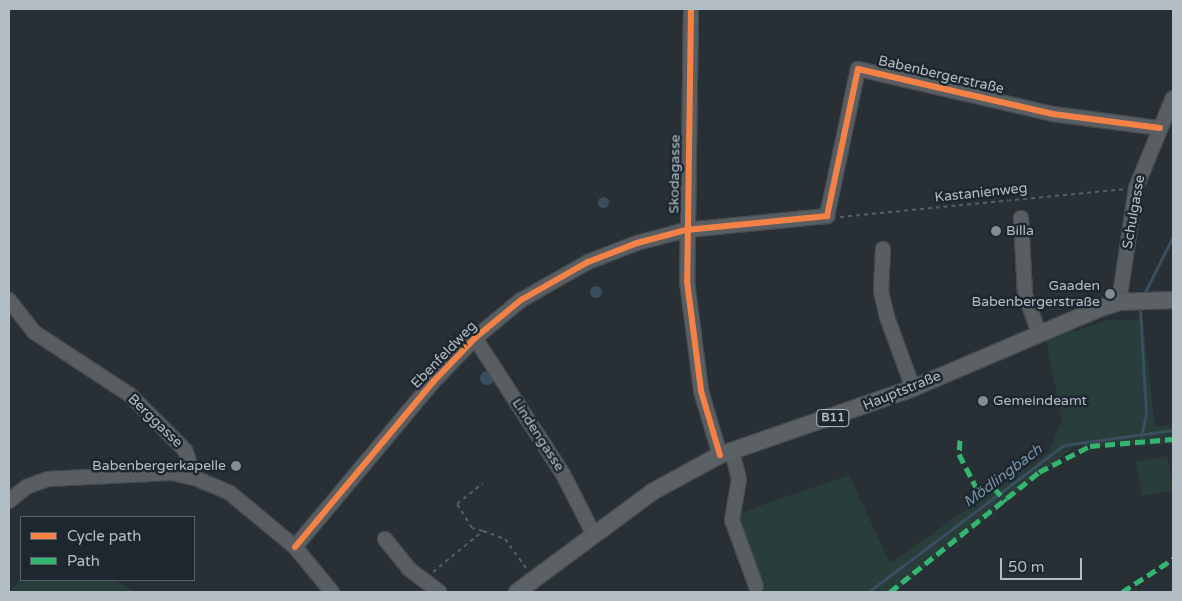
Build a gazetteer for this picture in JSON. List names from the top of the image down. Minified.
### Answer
{"streets":{"main road":["Hauptstraße","B11"],"street":["Babenbergerstraße","Skodagasse","Schulgasse","Ebenfeldweg","Berggasse","Lindengasse"],"path":["Kastanienweg"]},"crossings":[["Babenbergerstraße","Kastanienweg"],["Babenbergerstraße","Schulgasse"],["Skodagasse","Ebenfeldweg"],["Skodagasse","Hauptstraße"],["Kastanienweg","Schulgasse"],["Schulgasse","Hauptstraße"],["Ebenfeldweg","Lindengasse"],["Hauptstraße","Lindengasse"]],"water":["Mödlingbach"],"places":["Billa","Gaaden Babenbergerstraße","Gemeindeamt","Babenbergerkapelle"],"legend":["Cycle path","Path"],"scale_bar":"50 m"}
